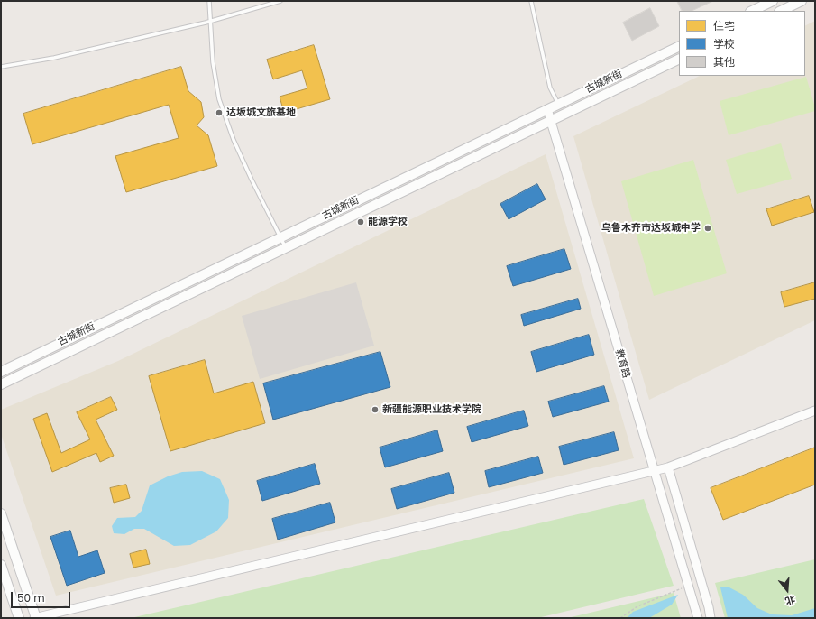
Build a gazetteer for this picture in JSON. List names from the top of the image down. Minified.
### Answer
{"streets":{"main road":["古城新街"],"street":["教育路"]},"crossings":[["古城新街","教育路"]],"places":["达坂城文旅基地","能源学校","乌鲁木齐市达坂城中学","新疆能源职业技术学院"],"legend":["住宅","学校","其他"],"scale_bar":"50 m","north":"bottom"}
